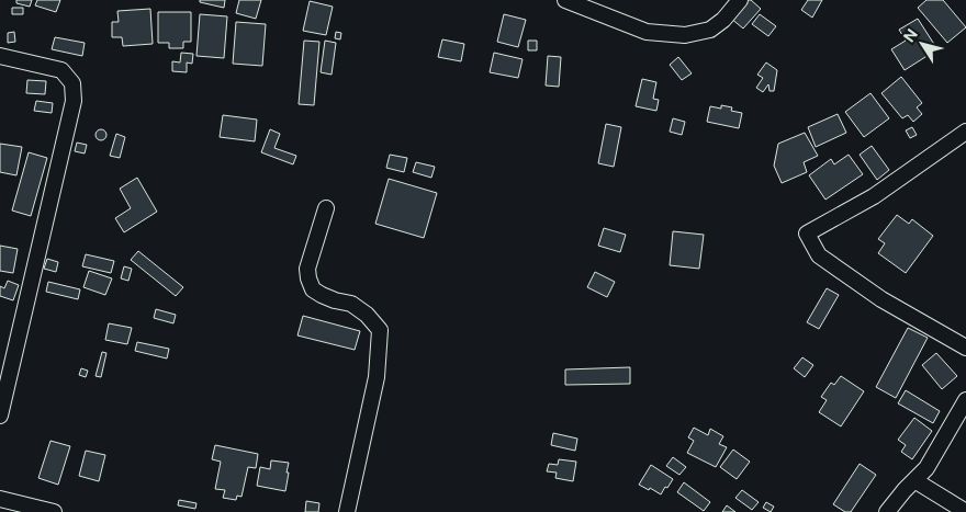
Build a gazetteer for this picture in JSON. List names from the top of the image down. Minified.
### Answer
{"north":"top left"}
